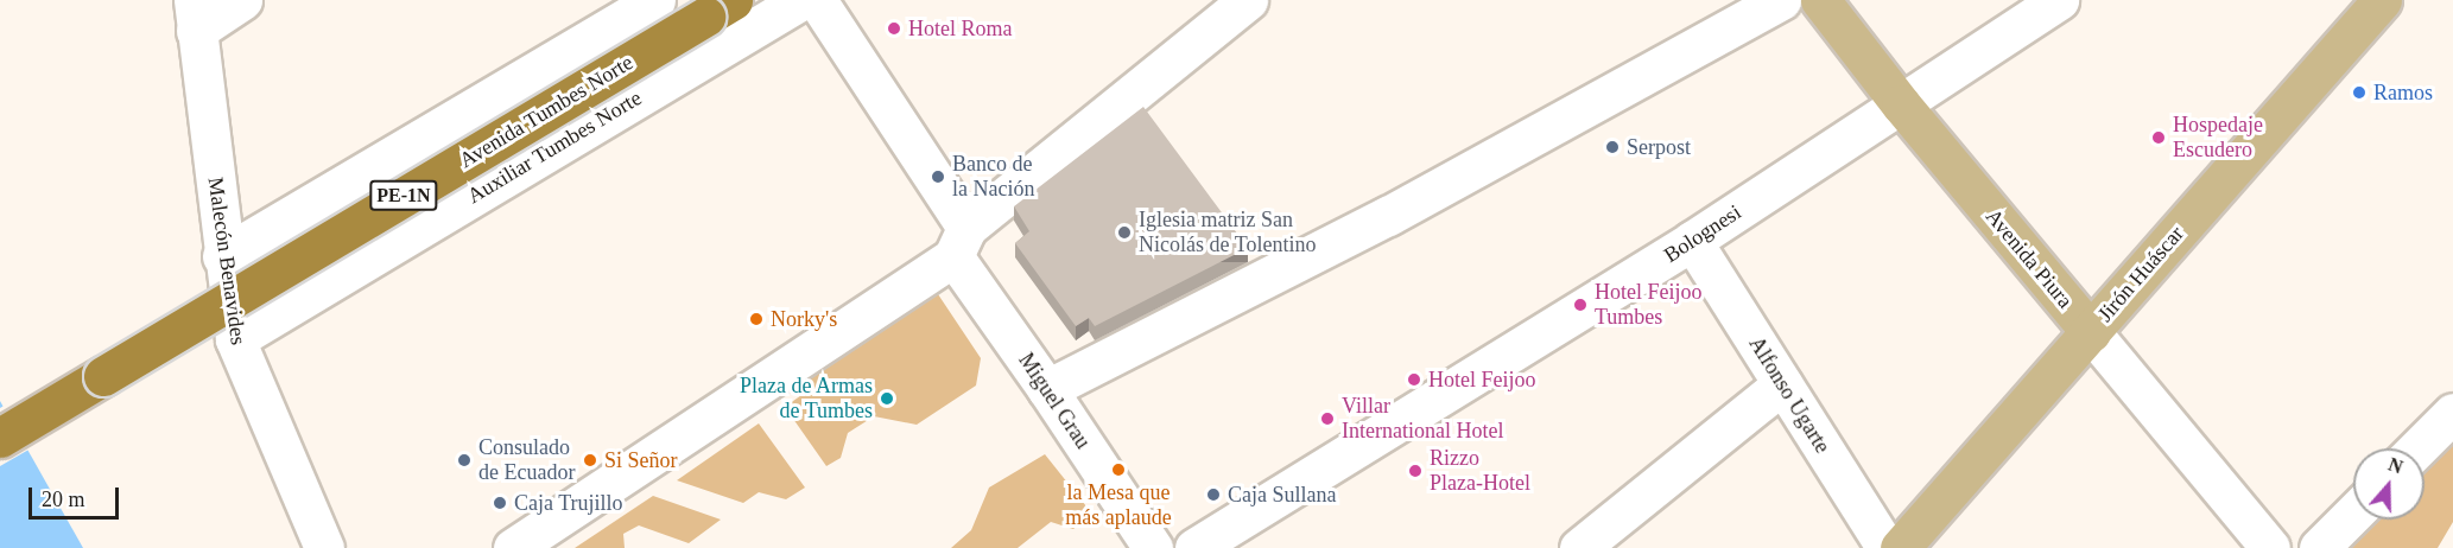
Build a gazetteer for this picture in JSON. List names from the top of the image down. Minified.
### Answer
{"streets":{"highway":["Avenida Tumbes Norte","PE-1N"],"main road":["Avenida Piura","Jirón Huáscar"],"street":["Auxiliar Tumbes Norte","Bolognesi","Malecón Benavides","Alfonso Ugarte","Miguel Grau"]},"crossings":[["Auxiliar Tumbes Norte","Malecón Benavides"],["Bolognesi","Avenida Piura"],["Bolognesi","Alfonso Ugarte"],["Avenida Piura","Jirón Huáscar"]],"places":["Hotel Roma","Ramos","Hospedaje Escudero","Serpost","Banco de la Nación","Iglesia matriz San Nicolás de Tolentino","Hotel Feijoo Tumbes","Norky's","Hotel Feijoo","Plaza de Armas de Tumbes","Villar International Hotel","Consulado de Ecuador","Si Señor","la Mesa que más aplaude","Rizzo Plaza-Hotel","Caja Sullana","Caja Trujillo"],"scale_bar":"20 m","north":"top"}
